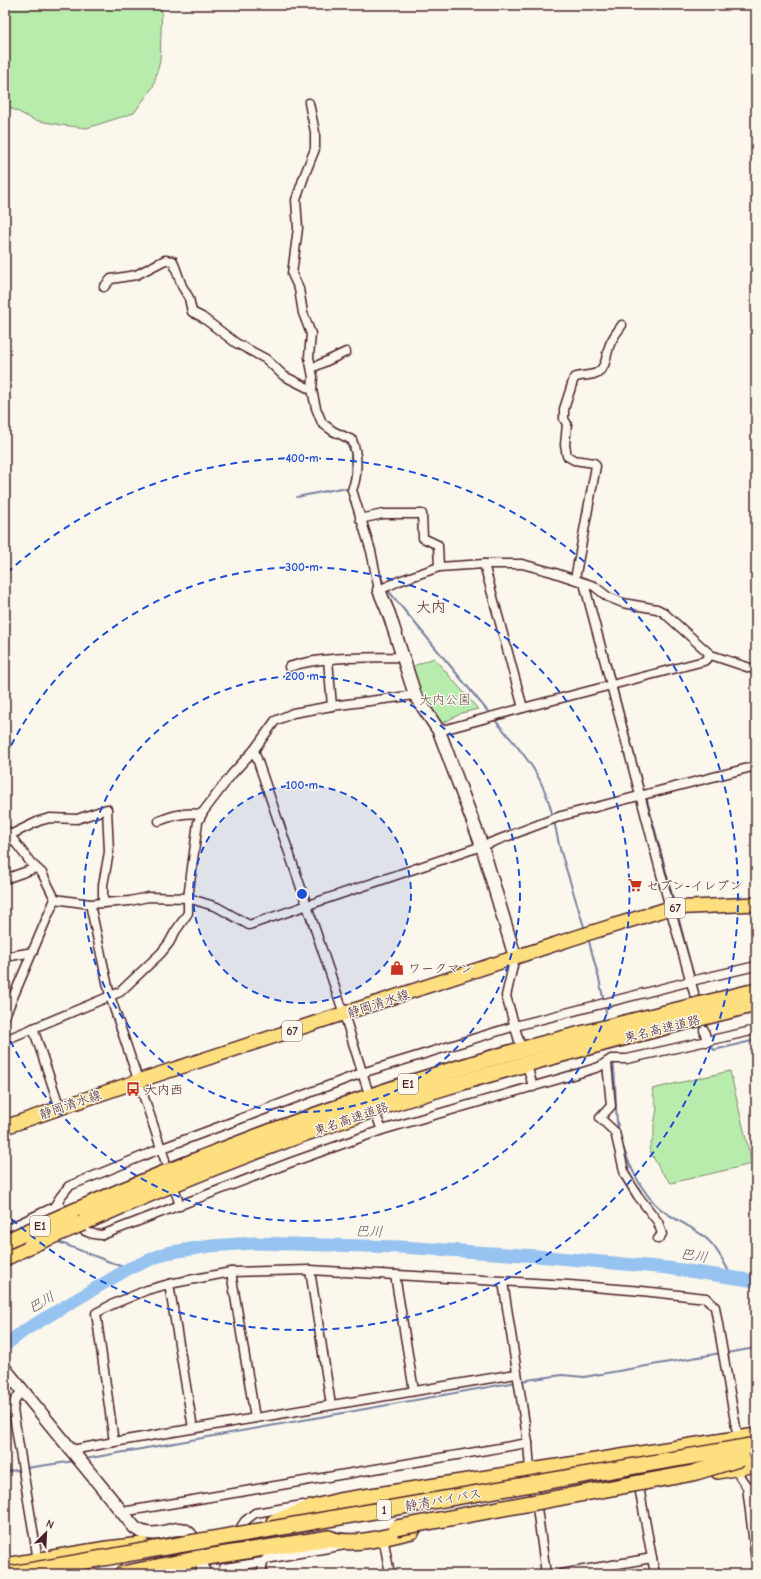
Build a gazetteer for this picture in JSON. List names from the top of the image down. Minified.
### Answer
{"streets":{"highway":["東名高速道路","E1","静清バイパス","1"],"main road":["67","静岡清水線"]},"crossings":[["静清バイパス","1"]],"districts":["大内"],"water":["巴川"],"parks":["大内公園"],"places":{"supermarket":["セブン-イレブン"],"shop":["ワークマン"],"bus stop":["大内西"]},"north":"top right","rings":["400 m","300 m","200 m","100 m"]}
